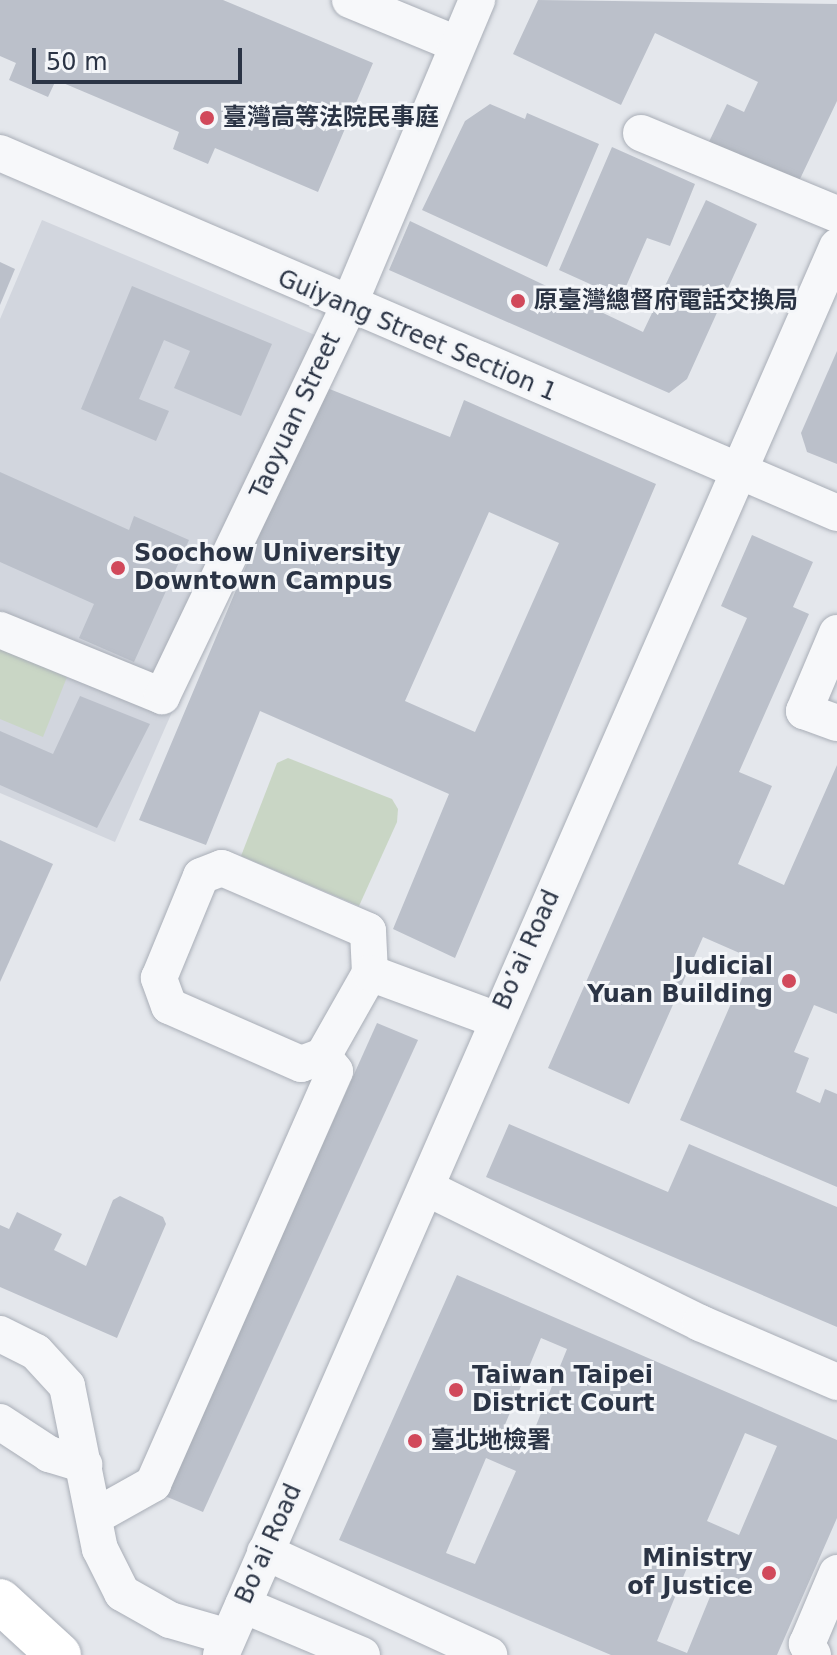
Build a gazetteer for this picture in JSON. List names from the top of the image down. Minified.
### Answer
{"streets":{"street":["Guiyang Street Section 1","Taoyuan Street","Bo’ai Road"]},"crossings":[["Guiyang Street Section 1","Taoyuan Street"],["Guiyang Street Section 1","Bo’ai Road"]],"places":["臺灣高等法院民事庭","原臺灣總督府電話交換局","Soochow University Downtown Campus","Judicial Yuan Building","Taiwan Taipei District Court","臺北地檢署","Ministry of Justice"],"scale_bar":"50 m"}
